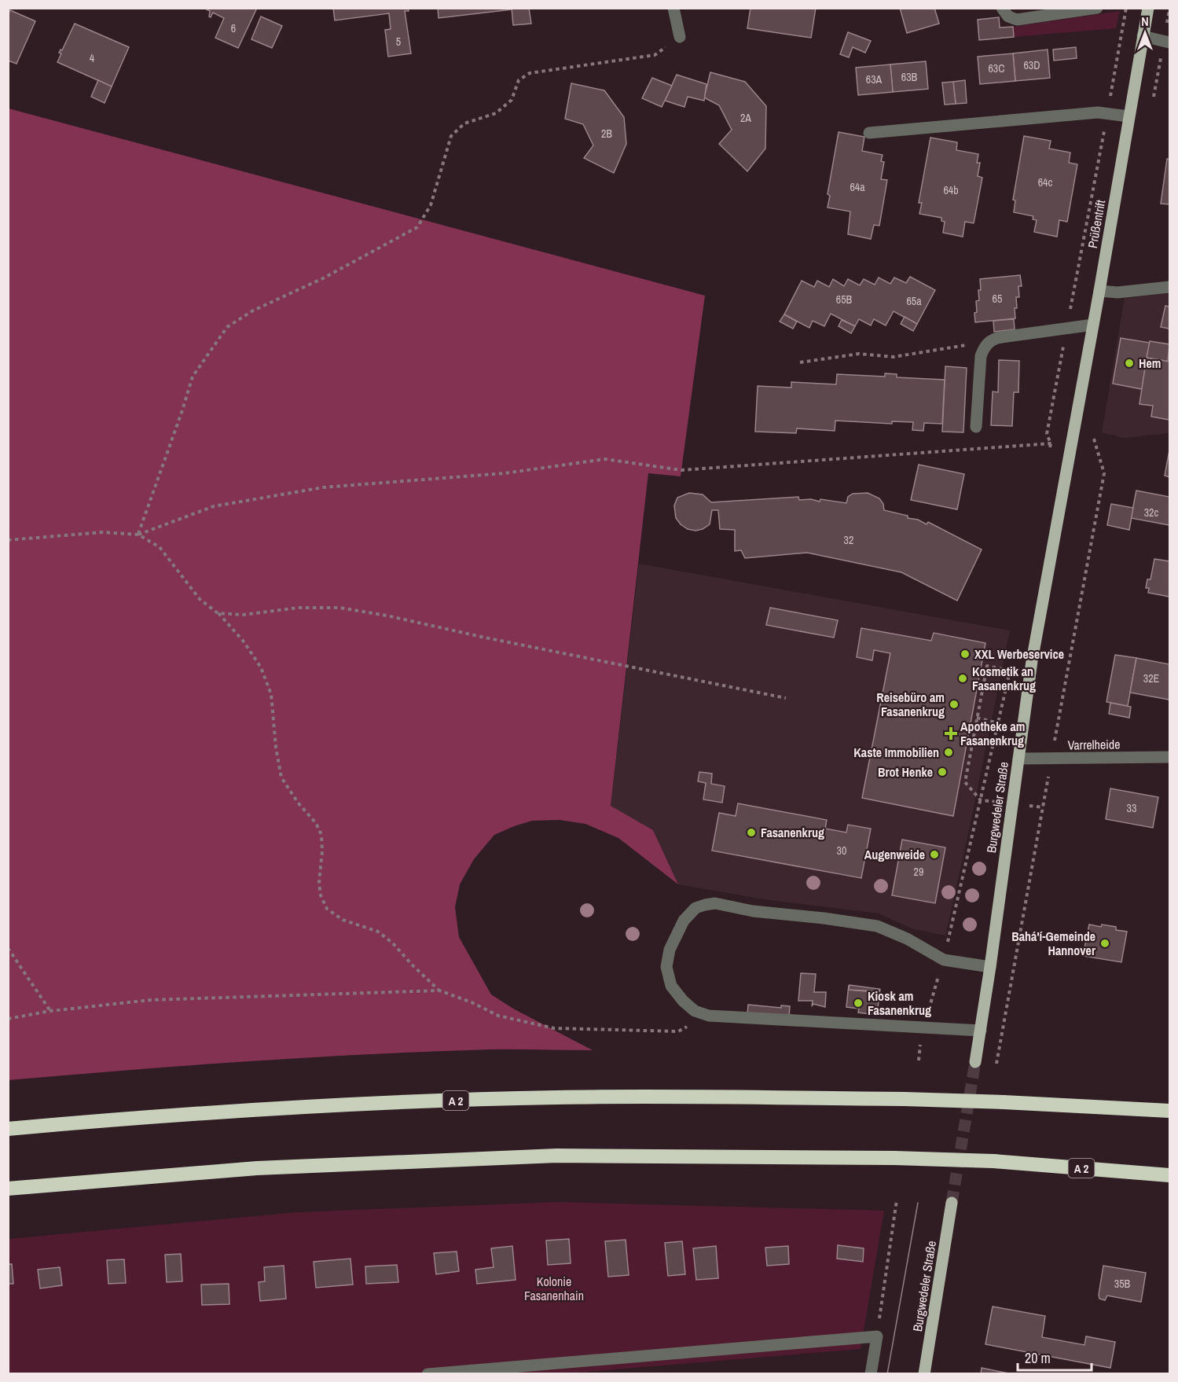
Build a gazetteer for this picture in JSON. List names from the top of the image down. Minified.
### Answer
{"streets":{"highway":["A 2"],"main road":["Prüßentrift","Burgwedeler Straße"],"street":["Varrelheide"]},"crossings":[["Prüßentrift","Burgwedeler Straße"],["Varrelheide","Burgwedeler Straße"]],"parks":["Kolonie Fasanenhain"],"places":{"other":["Hem","XXL Werbeservice","Kosmetik an Fasanenkrug","Reisebüro am Fasanenkrug","Kaste Immobilien","Brot Henke","Fasanenkrug","Augenweide","Bahá'í-Gemeinde Hannover","Kiosk am Fasanenkrug"],"health":["Apotheke am Fasanenkrug"]},"house_numbers":["6","5","4","63D","63C","63B","63A","2A","2B","64c","64a","64b","65","65B","65a","32c","32","32E","33","30","29","35B"],"scale_bar":"20 m","north":"top"}
